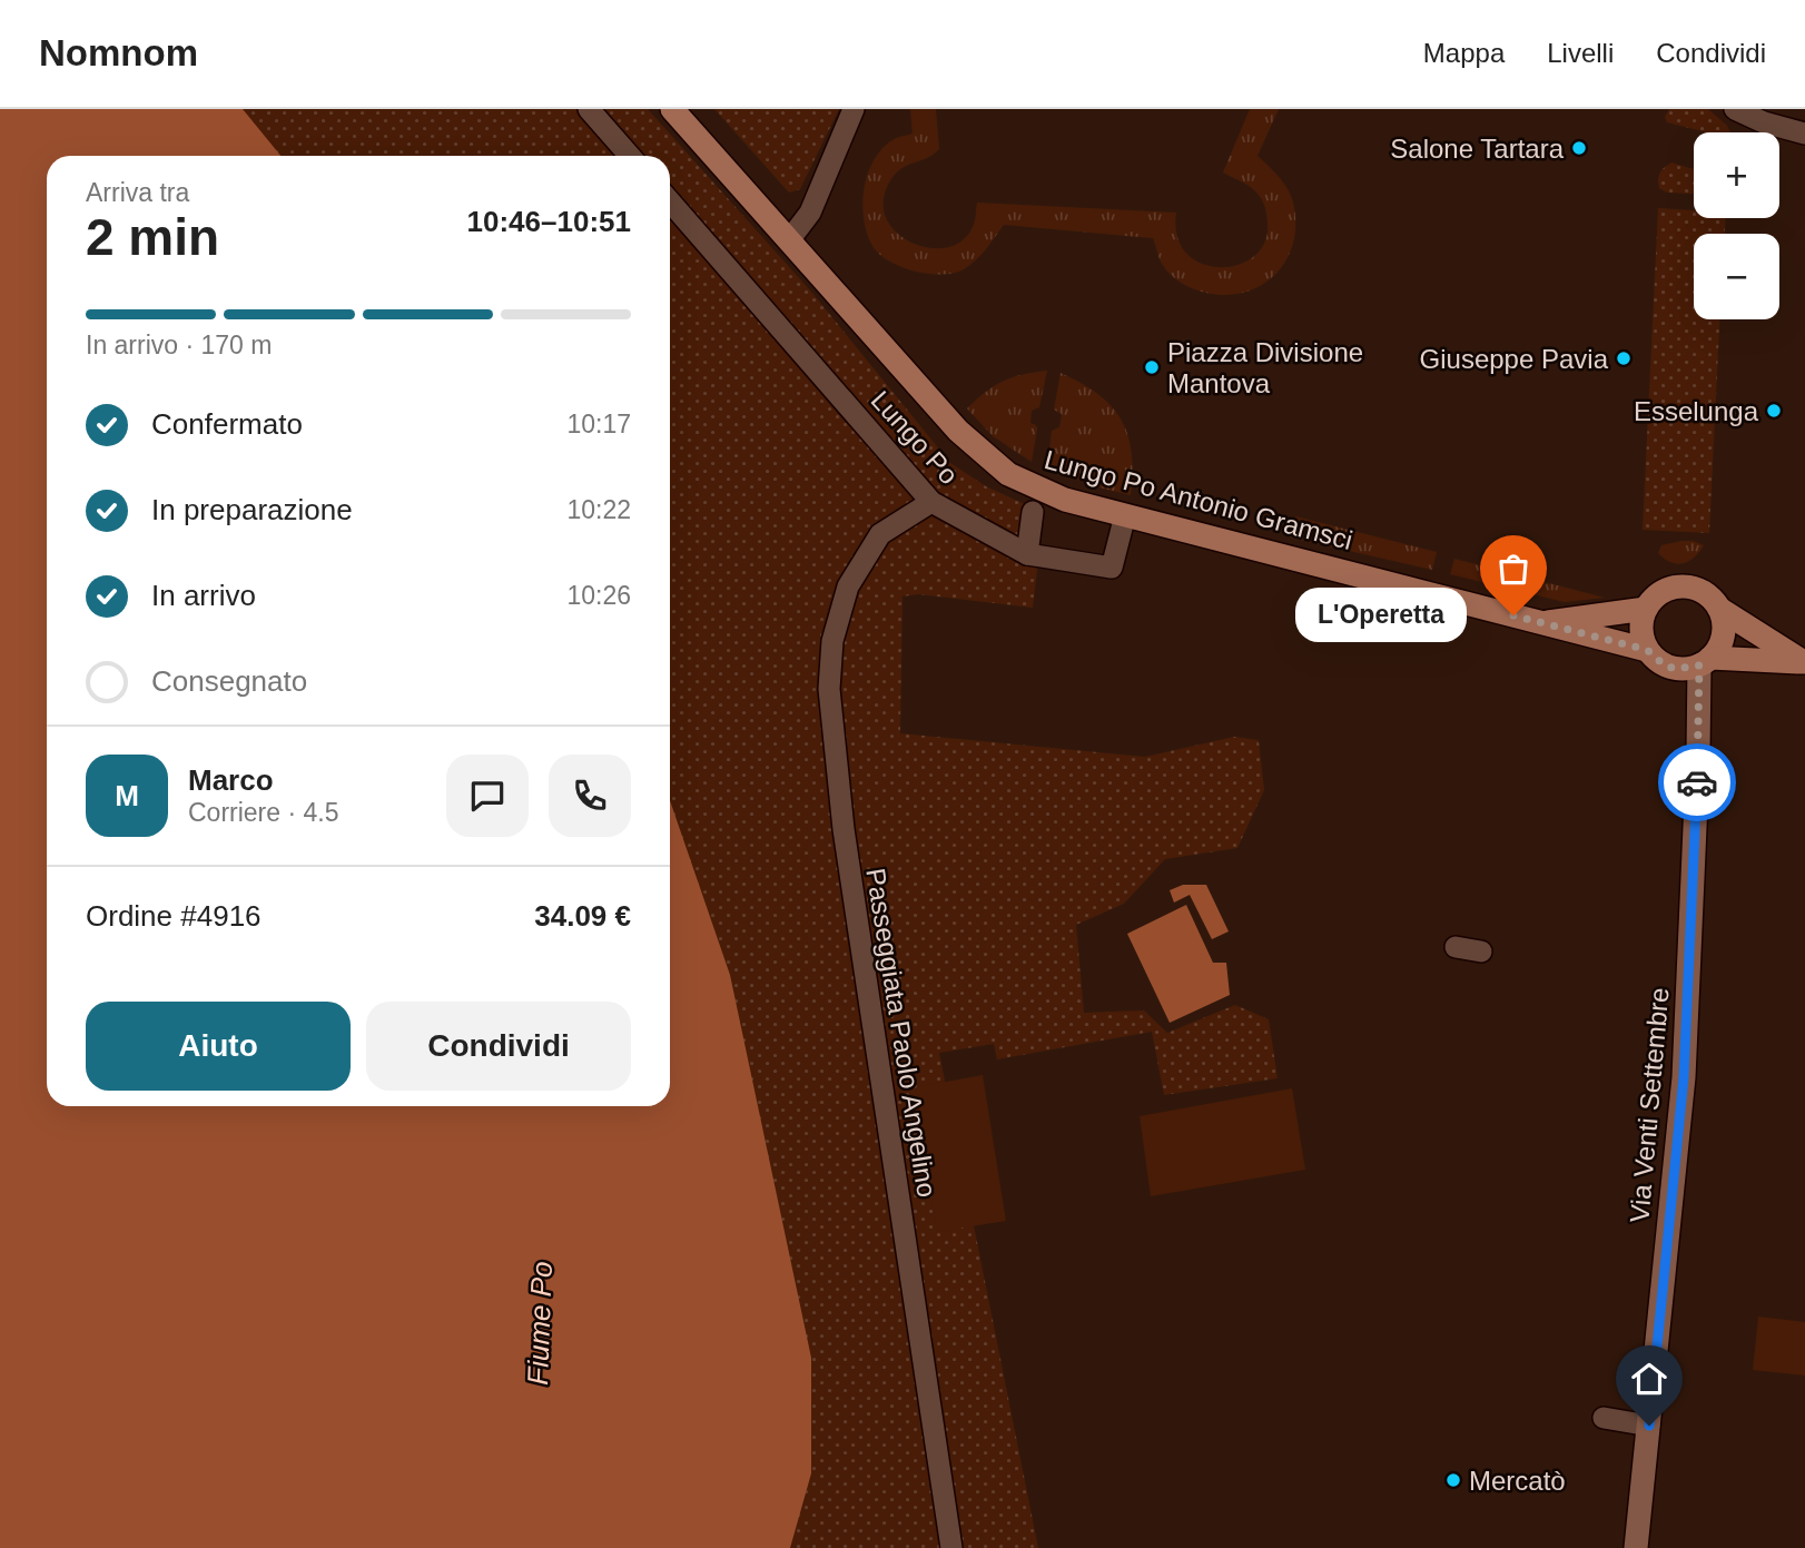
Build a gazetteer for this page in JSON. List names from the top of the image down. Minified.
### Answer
{"streets":{"main road":["Lungo Po Antonio Gramsci","Via Venti Settembre"],"street":["Lungo Po","Passeggiata Paolo Angelino"]},"crossings":[["Lungo Po","Lungo Po Antonio Gramsci"],["Lungo Po","Passeggiata Paolo Angelino"],["Lungo Po Antonio Gramsci","Via Venti Settembre"]],"water":["Fiume Po"],"places":["Salone Tartara","Giuseppe Pavia","Piazza Divisione Mantova","Esselunga","L'Operetta","Mercatò"],"page":{"header":"Nomnom","nav":["Mappa","Livelli","Condividi"],"map_buttons":["+","−"],"heading":["2 min","Arriva tra","10:46–10:51"],"panel":["Marco","Corriere · 4.5","Ordine #4916","34.09 €"],"bar":"In arrivo · 170 m","list":[["Confermato","10:17"],["In preparazione","10:22"],["In arrivo","10:26"],"Consegnato"],"bubble":"L'Operetta","round":"M","buttons":["Aiuto","Condividi"]}}
